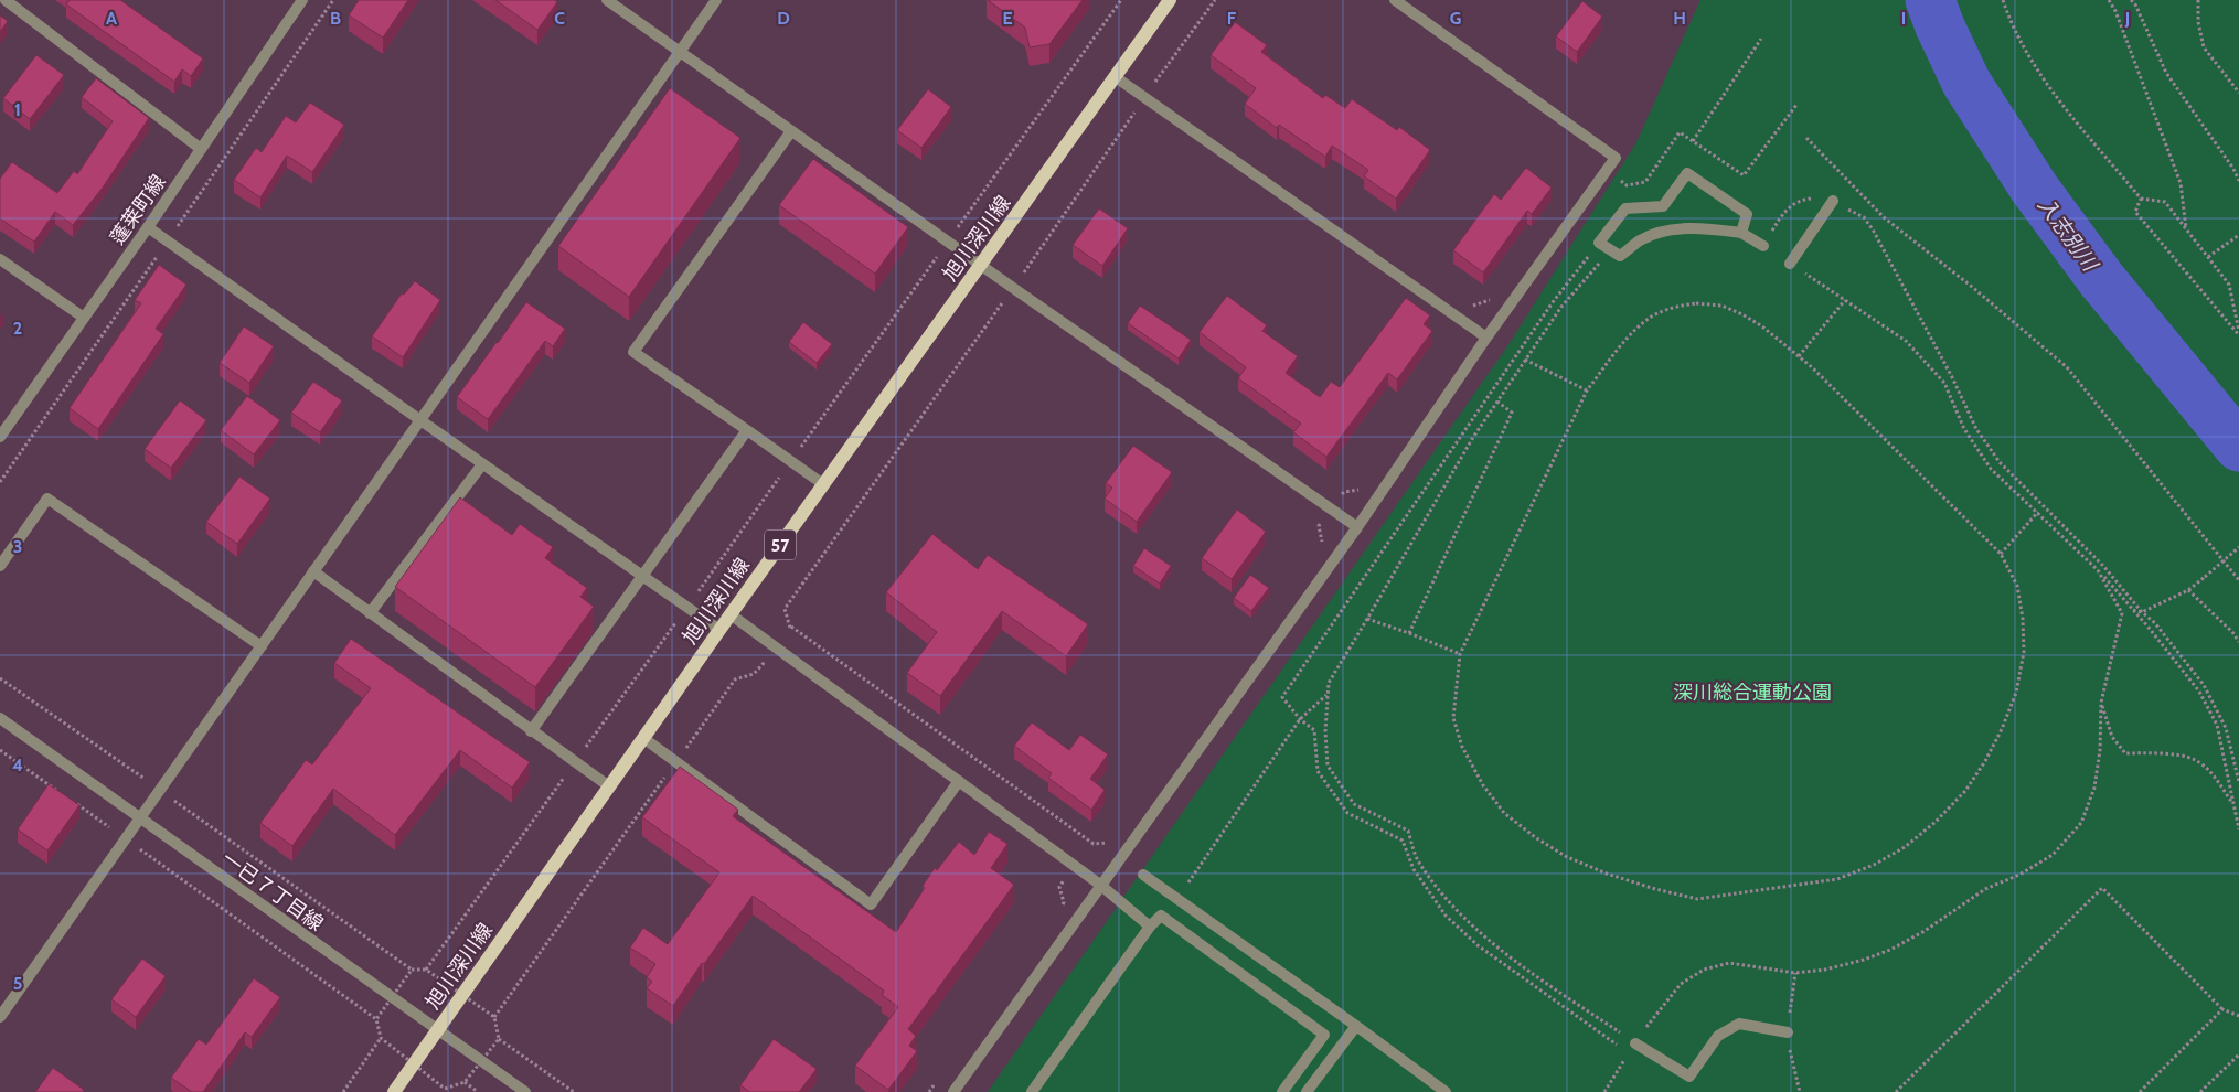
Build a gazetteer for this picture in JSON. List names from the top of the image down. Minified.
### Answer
{"streets":{"main road":["旭川深川線","57"],"street":["蓬莱町線","一已７丁目線"]},"crossings":[["旭川深川線","一已７丁目線"]],"water":["入志別川"],"parks":["深川総合運動公園"],"grid":{"columns":["A","B","C","D","E","F","G","H","I","J"],"rows":["1","2","3","4","5"]}}
